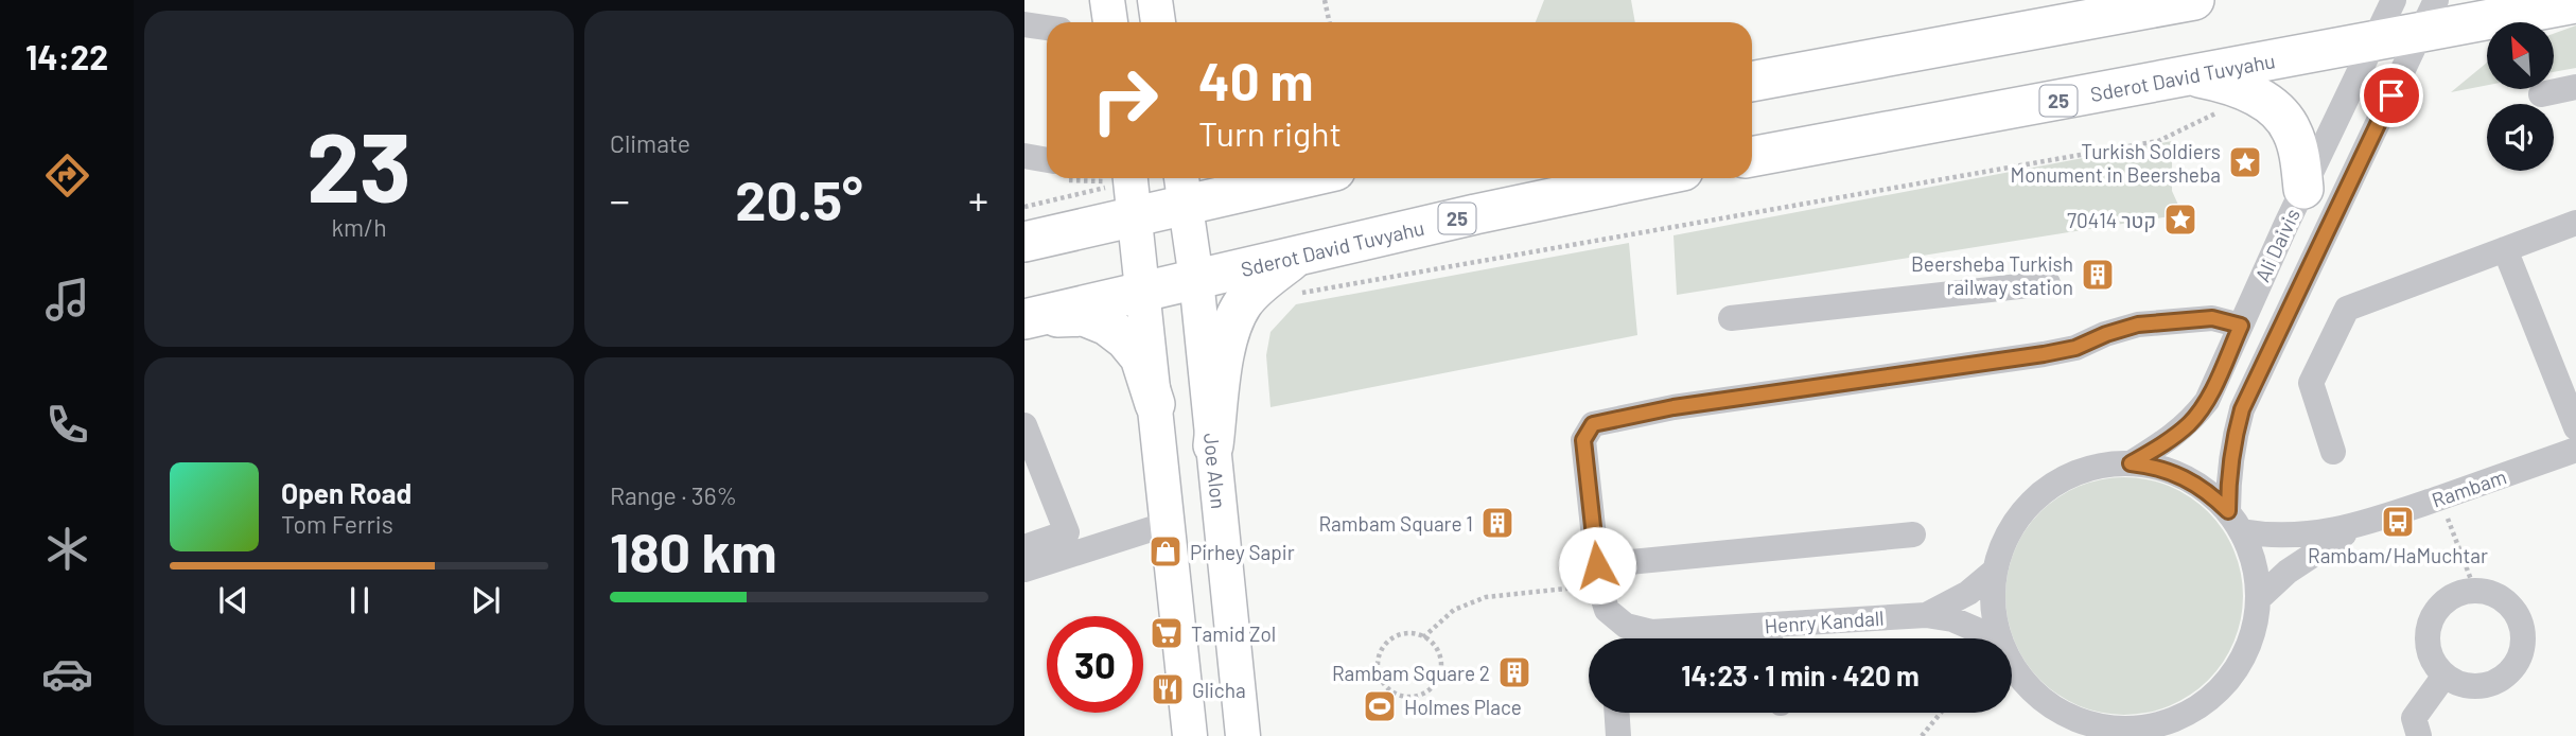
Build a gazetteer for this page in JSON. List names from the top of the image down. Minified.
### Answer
{"streets":{"highway":["Sderot David Tuvyahu","25"],"main road":["Joe Alon"],"street":["Ali Daivis","Rambam","Henry Kandall"]},"crossings":[["Sderot David Tuvyahu","Ali Daivis"],["Sderot David Tuvyahu","Joe Alon"],["Ali Daivis","Rambam"],["Ali Daivis","Henry Kandall"]],"places":{"place":["Turkish Soldiers Monument in Beersheba","קטר 70414"],"building":["Beersheba Turkish railway station","Rambam Square 1","Rambam Square 2"],"bus stop":["Rambam/HaMuchtar"],"shop":["Pirhey Sapir"],"supermarket":["Tamid Zol"],"restaurant":["Glicha"],"sports":["Holmes Place"]},"north":"top left","page":{"tabs":"14:22","tile":[["23","km/h"],"Climate",["Range · 36%","180 km"]],"turn":["40 m","Turn right"],"heat":["−","20.5°","+"],"song":["Open Road","Tom Ferris"],"limit":"30","trip":"14:23 · 1 min · 420 m"}}
